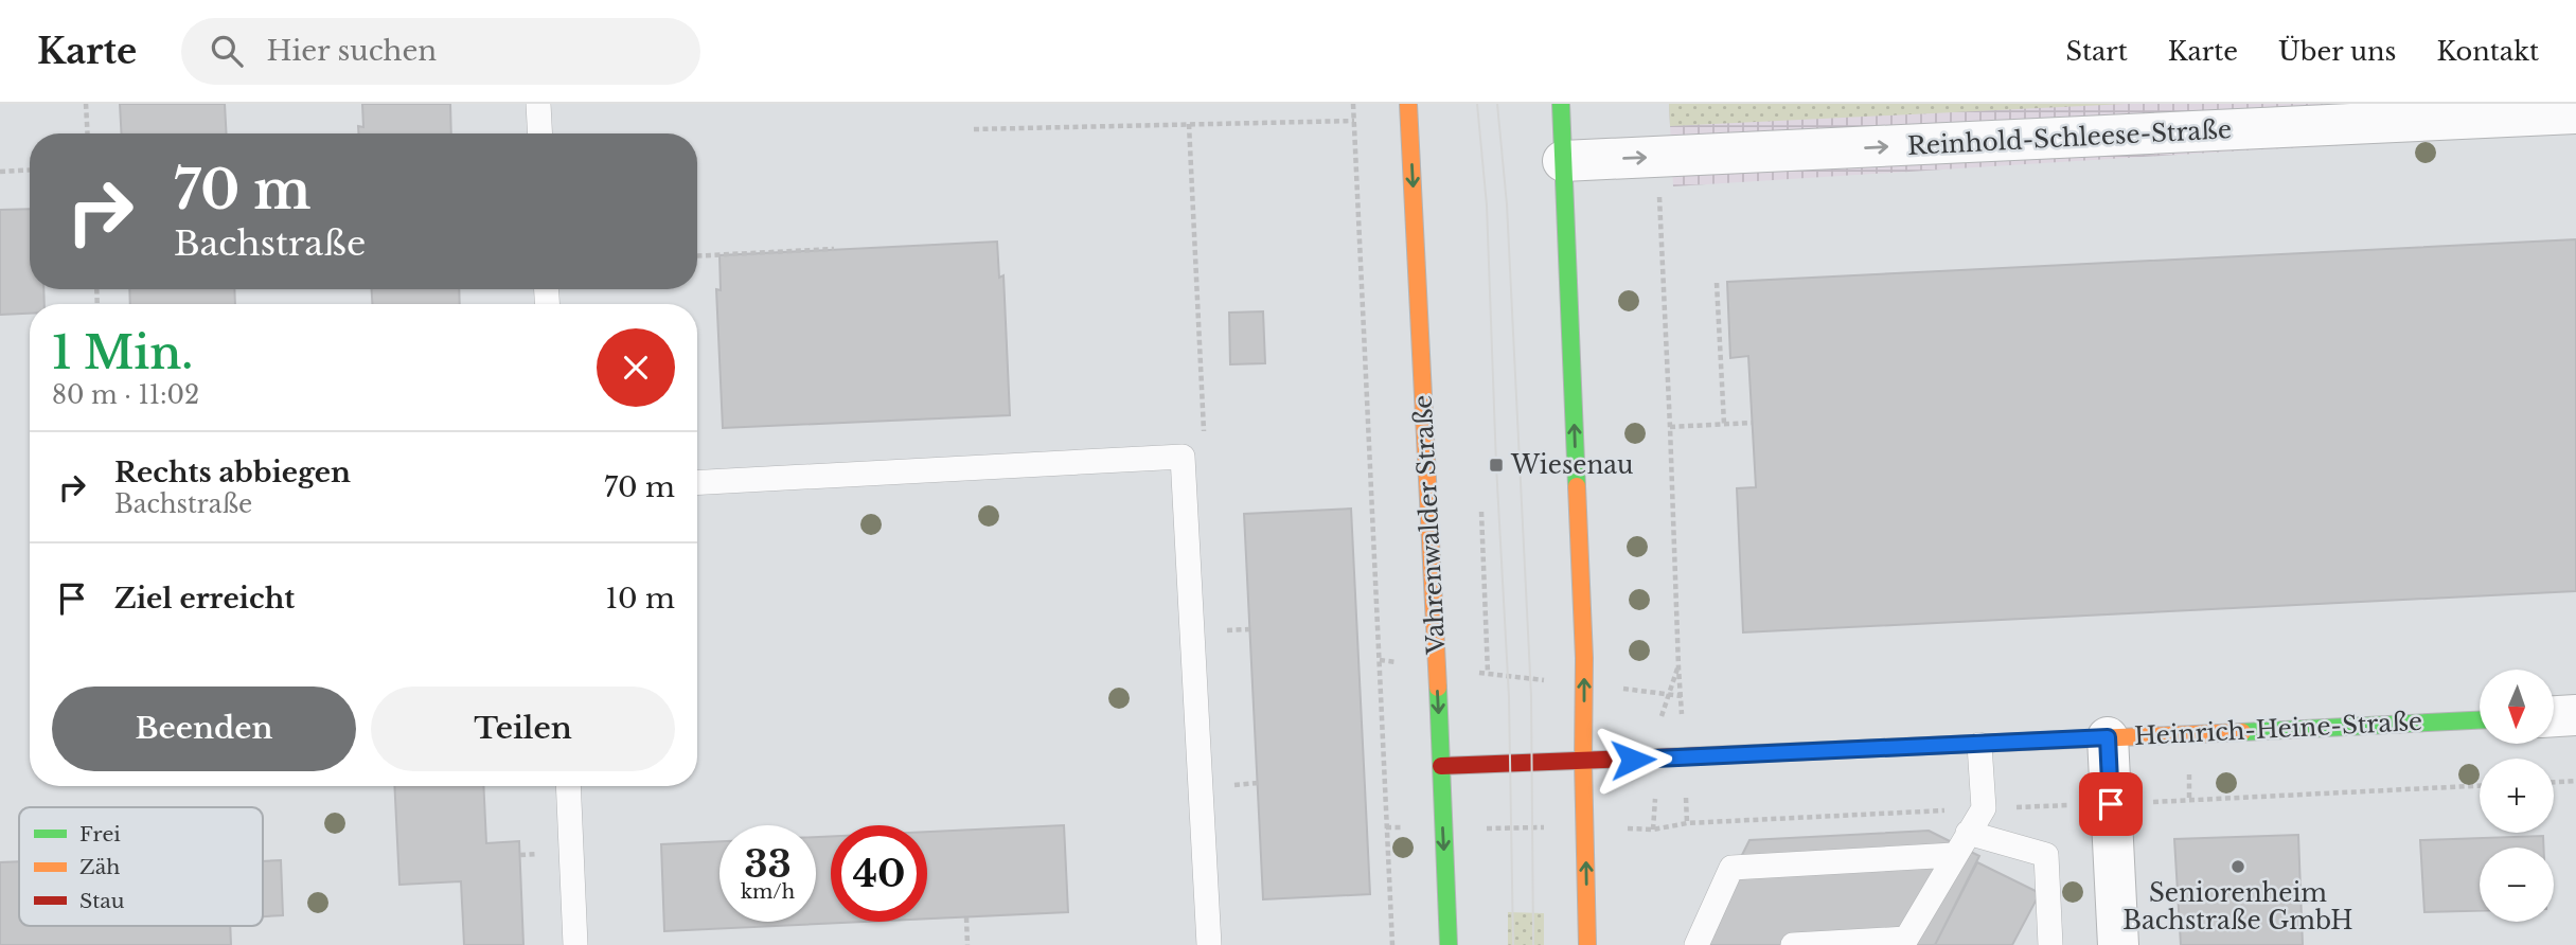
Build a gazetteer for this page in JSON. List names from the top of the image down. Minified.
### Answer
{"streets":{"main road":["Vahrenwalder Straße","Heinrich-Heine-Straße"],"street":["Reinhold-Schleese-Straße"]},"crossings":[["Vahrenwalder Straße","Heinrich-Heine-Straße"]],"one_way":["Reinhold-Schleese-Straße"],"places":{"transit":["Wiesenau"],"other":["Seniorenheim Bachstraße GmbH"]},"legend":["Frei","Zäh","Stau"],"north":"bottom","page":{"header":"Karte","search":"Hier suchen","nav":["Start","Karte","Über uns","Kontakt"],"turn":["70 m","Bachstraße"],"heading":["1 Min.","80 m · 11:02"],"list":[{"name":"Rechts abbiegen","note":"Bachstraße","value":"70 m"},{"name":"Ziel erreicht","value":"10 m"}],"map_buttons":["+","−"],"buttons":["Beenden","Teilen"],"speed":"33 km/h","limit":"40"}}
